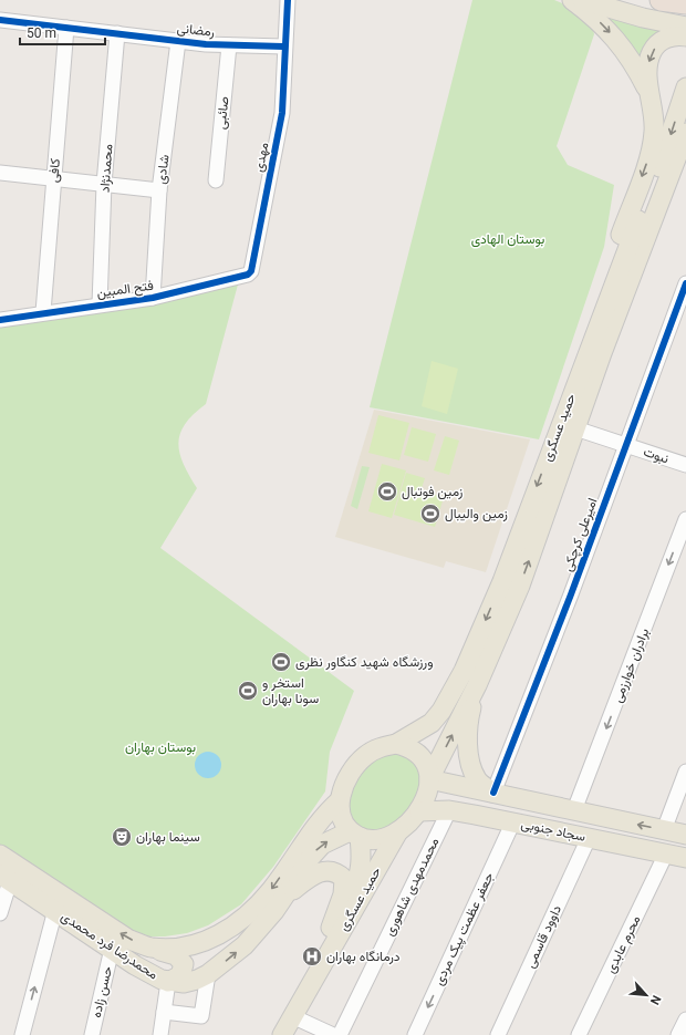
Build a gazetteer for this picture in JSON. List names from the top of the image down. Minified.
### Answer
{"streets":{"main road":["حمید عسگری","سجاد جنوبی","محمدرضا فرد محمدی"],"street":["رمضانی","صائبی","مهدی","محمدنژاد","شادی","کافی","فتح المبین","نبوت","امیرعلی کرچکی","برادران خوارزمی","محمدمهدی شاهوری","جعفر عظمت پیک مردی","داوود قاسمی","محرم عابدی","حسن زاده"]},"crossings":[["رمضانی","صائبی"],["رمضانی","مهدی"],["رمضانی","محمدنژاد"],["رمضانی","شادی"],["رمضانی","کافی"],["مهدی","فتح المبین"],["محمدنژاد","فتح المبین"],["شادی","فتح المبین"],["کافی","فتح المبین"],["حمید عسگری","نبوت"],["حمید عسگری","سجاد جنوبی"],["حمید عسگری","محمدرضا فرد محمدی"],["نبوت","امیرعلی کرچکی"],["امیرعلی کرچکی","سجاد جنوبی"],["برادران خوارزمی","سجاد جنوبی"],["سجاد جنوبی","محمدمهدی شاهوری"],["سجاد جنوبی","جعفر عظمت پیک مردی"],["سجاد جنوبی","داوود قاسمی"],["سجاد جنوبی","محرم عابدی"],["سجاد جنوبی","محمدرضا فرد محمدی"],["محمدرضا فرد محمدی","حسن زاده"]],"one_way":["برادران خوارزمی","جعفر عظمت پیک مردی"],"parks":["بوستان الهادی","بوستان بهاران"],"places":{"sports":["زمین فوتبال","زمین والیبال","ورزشگاه شهید کنگاور نظری","استخر و سونا بهاران"],"theatre":["سینما بهاران"],"hospital":["درمانگاه بهاران"]},"scale_bar":"50 m","north":"bottom right"}
